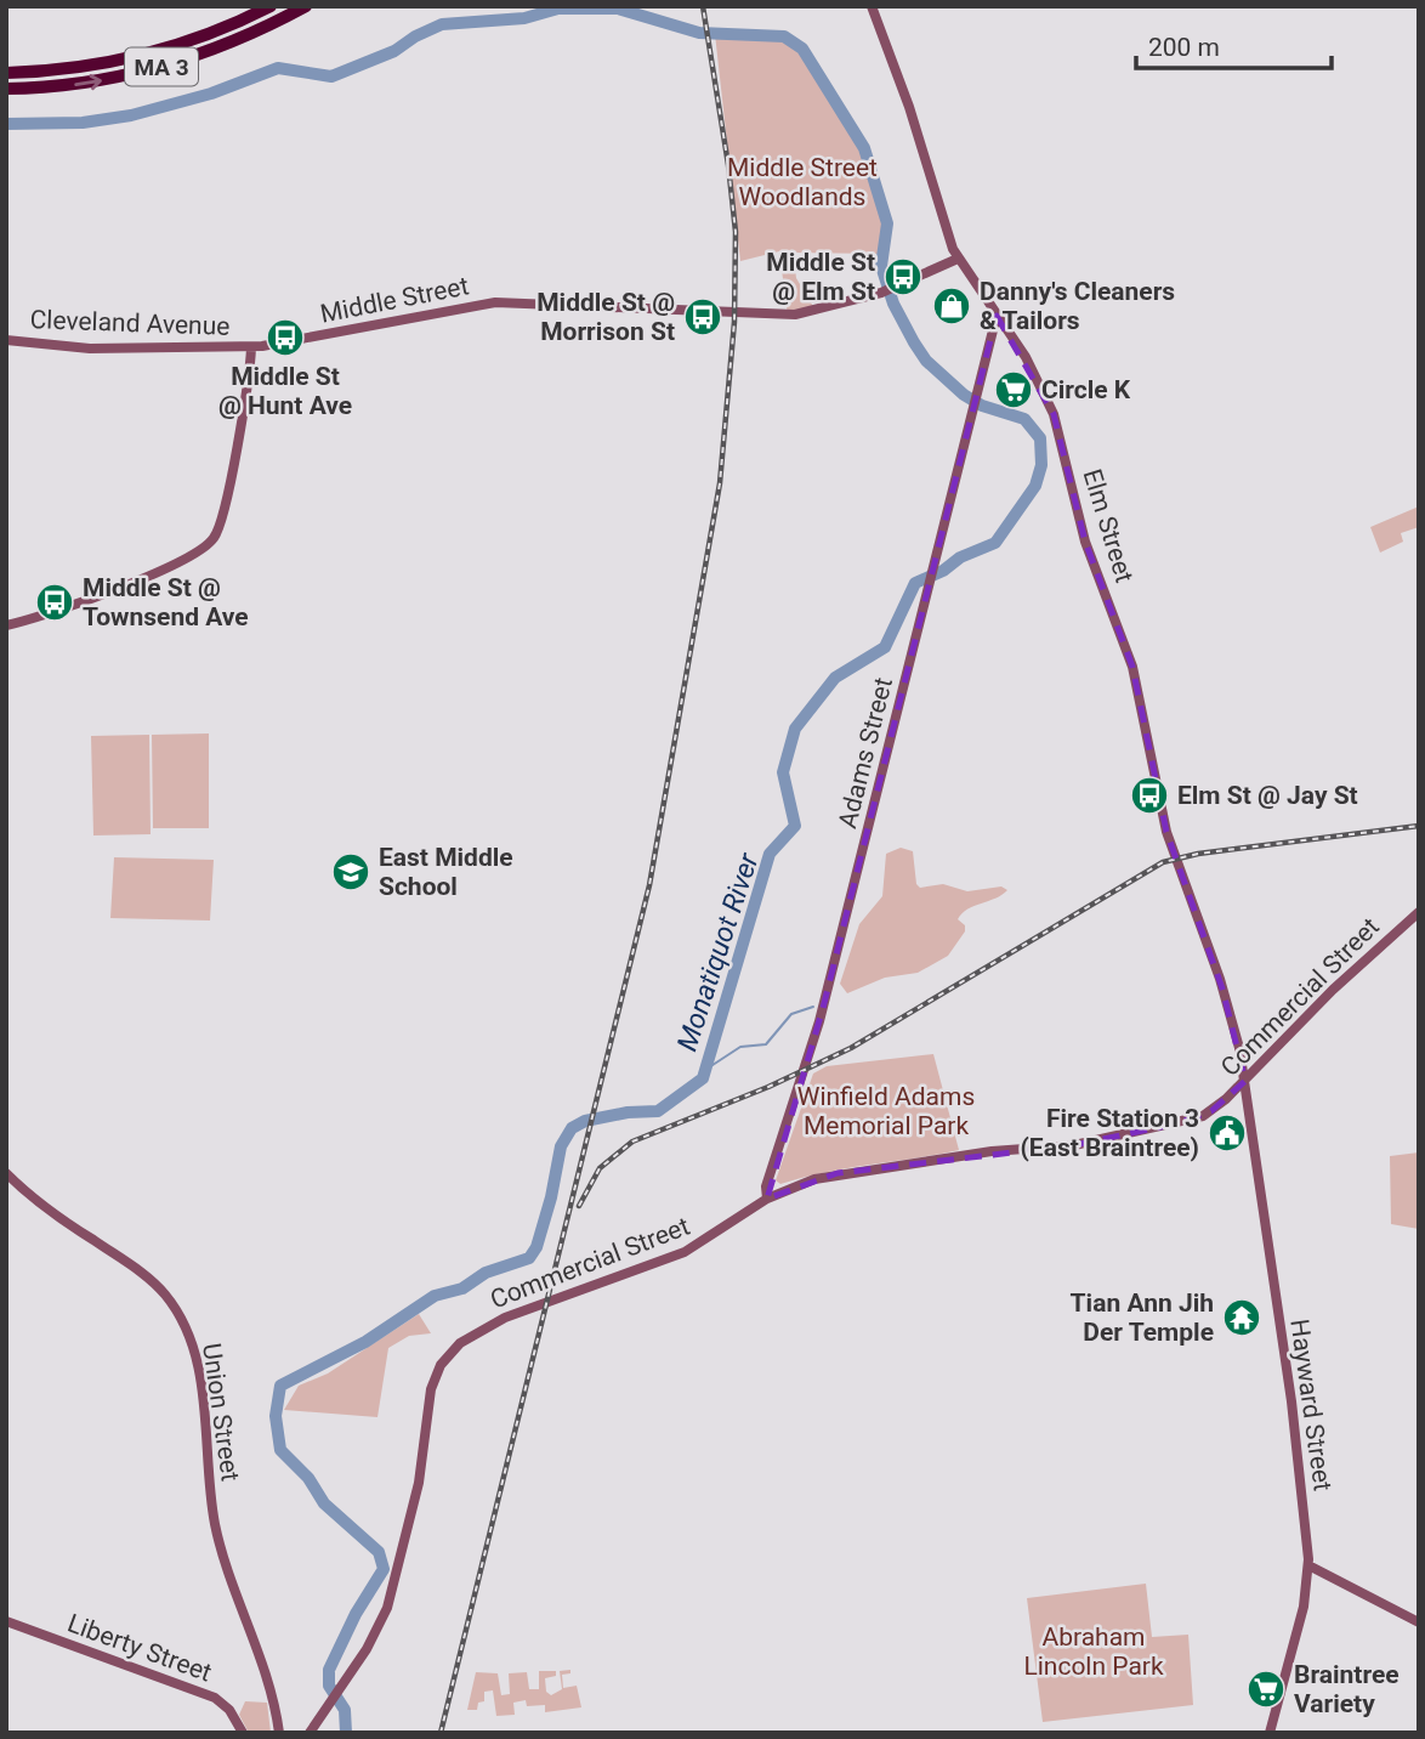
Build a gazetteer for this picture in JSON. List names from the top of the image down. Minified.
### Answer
{"streets":{"highway":["MA 3"],"main road":["Middle Street","Cleveland Avenue","Elm Street","Adams Street","Commercial Street","Hayward Street","Union Street","Liberty Street"]},"crossings":[["Middle Street","Cleveland Avenue"],["Middle Street","Elm Street"],["Elm Street","Adams Street"],["Elm Street","Commercial Street"],["Elm Street","Hayward Street"],["Adams Street","Commercial Street"],["Commercial Street","Hayward Street"]],"water":["Monatiquot River"],"parks":["Middle Street Woodlands","Winfield Adams Memorial Park","Abraham Lincoln Park"],"places":{"bus stop":["Middle St @ Elm St","Middle St @ Morrison St","Middle St @ Hunt Ave","Middle St @ Townsend Ave","Elm St @ Jay St"],"shop":["Danny's Cleaners & Tailors"],"supermarket":["Circle K","Braintree Variety"],"school or university":["East Middle School"],"public building":["Fire Station 3 (East Braintree)"],"temple":["Tian Ann Jih Der Temple"]},"scale_bar":"200 m"}
